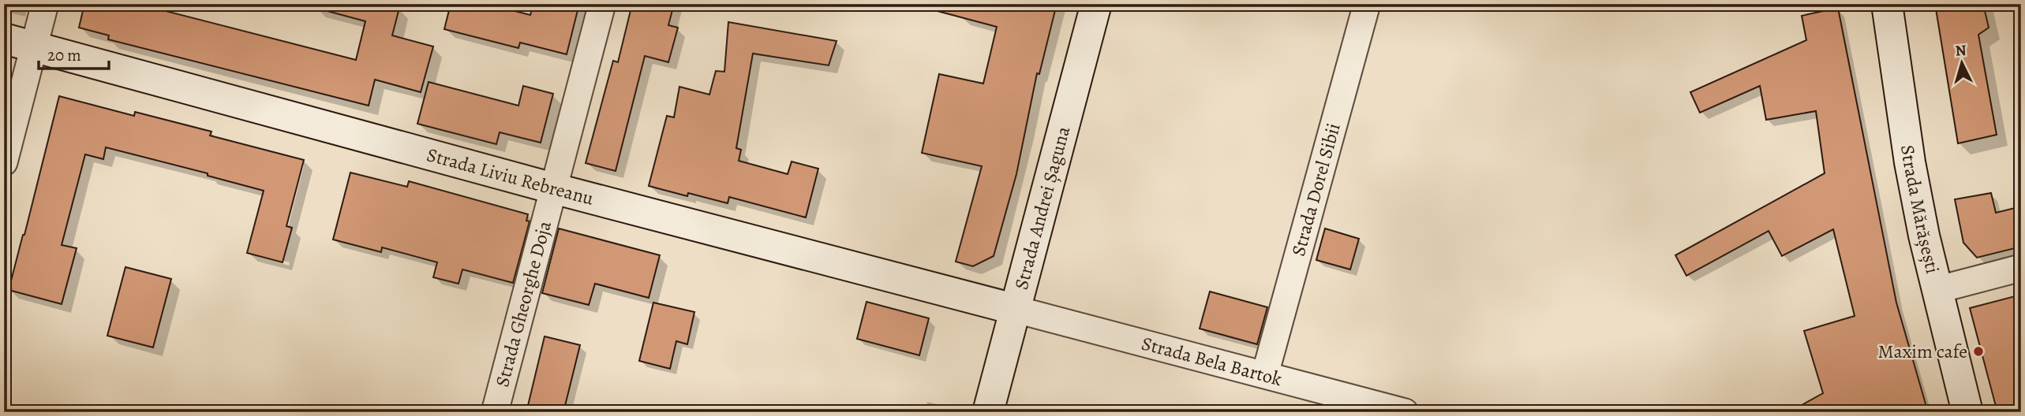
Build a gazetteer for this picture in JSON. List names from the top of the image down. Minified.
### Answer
{"streets":{"street":["Strada Liviu Rebreanu","Strada Dorel Sibii","Strada Andrei Șaguna","Strada Mărășești","Strada Gheorghe Doja","Strada Bela Bartok"]},"crossings":[["Strada Liviu Rebreanu","Strada Andrei Șaguna"],["Strada Liviu Rebreanu","Strada Gheorghe Doja"],["Strada Liviu Rebreanu","Strada Bela Bartok"],["Strada Dorel Sibii","Strada Bela Bartok"],["Strada Andrei Șaguna","Strada Bela Bartok"]],"places":["Maxim cafe"],"scale_bar":"20 m","north":"top"}
